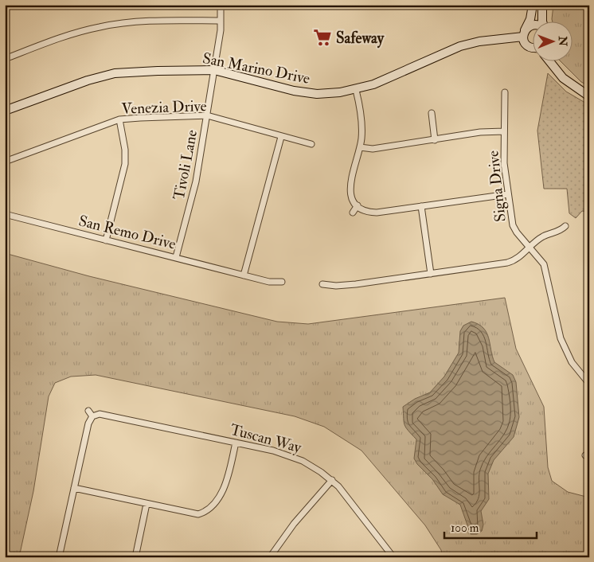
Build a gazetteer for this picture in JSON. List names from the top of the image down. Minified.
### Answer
{"streets":{"street":["San Marino Drive","Venezia Drive","Tivoli Lane","Signa Drive","San Remo Drive","Tuscan Way"]},"crossings":[["San Marino Drive","Tivoli Lane"],["Venezia Drive","Tivoli Lane"],["Tivoli Lane","San Remo Drive"]],"places":{"supermarket":["Safeway"]},"scale_bar":"100 m","north":"right"}
